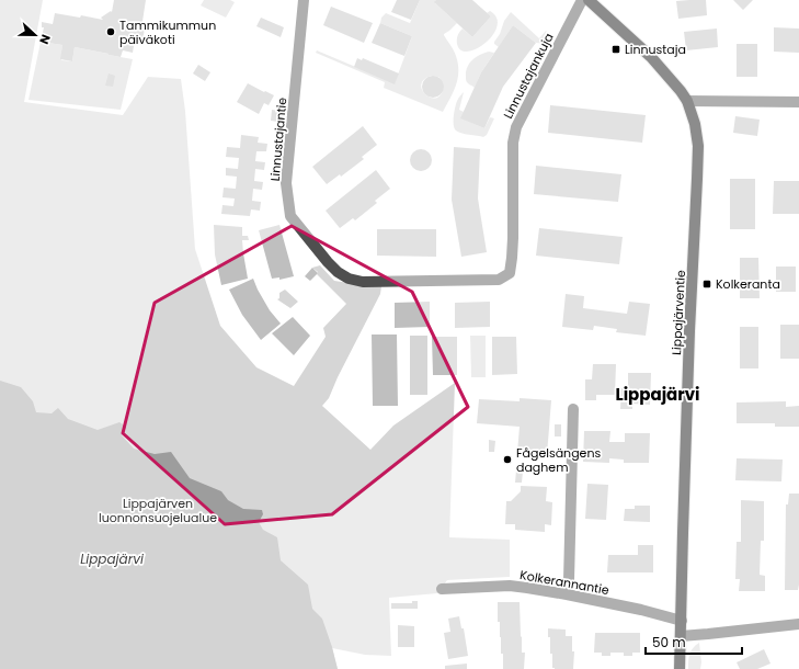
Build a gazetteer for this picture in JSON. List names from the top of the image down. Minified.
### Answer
{"streets":{"main road":["Lippajärventie"],"street":["Linnustajankuja","Linnustajantie","Kolkerannantie"]},"crossings":[["Linnustajankuja","Linnustajantie"],["Lippajärventie","Kolkerannantie"]],"districts":["Lippajärvi"],"water":["Lippajärvi"],"parks":["Lippajärven luonnonsuojelualue"],"places":{"other":["Tammikummun päiväkoti","Fågelsängens daghem"],"transit":["Linnustaja","Kolkeranta"]},"scale_bar":"50 m","north":"right"}
